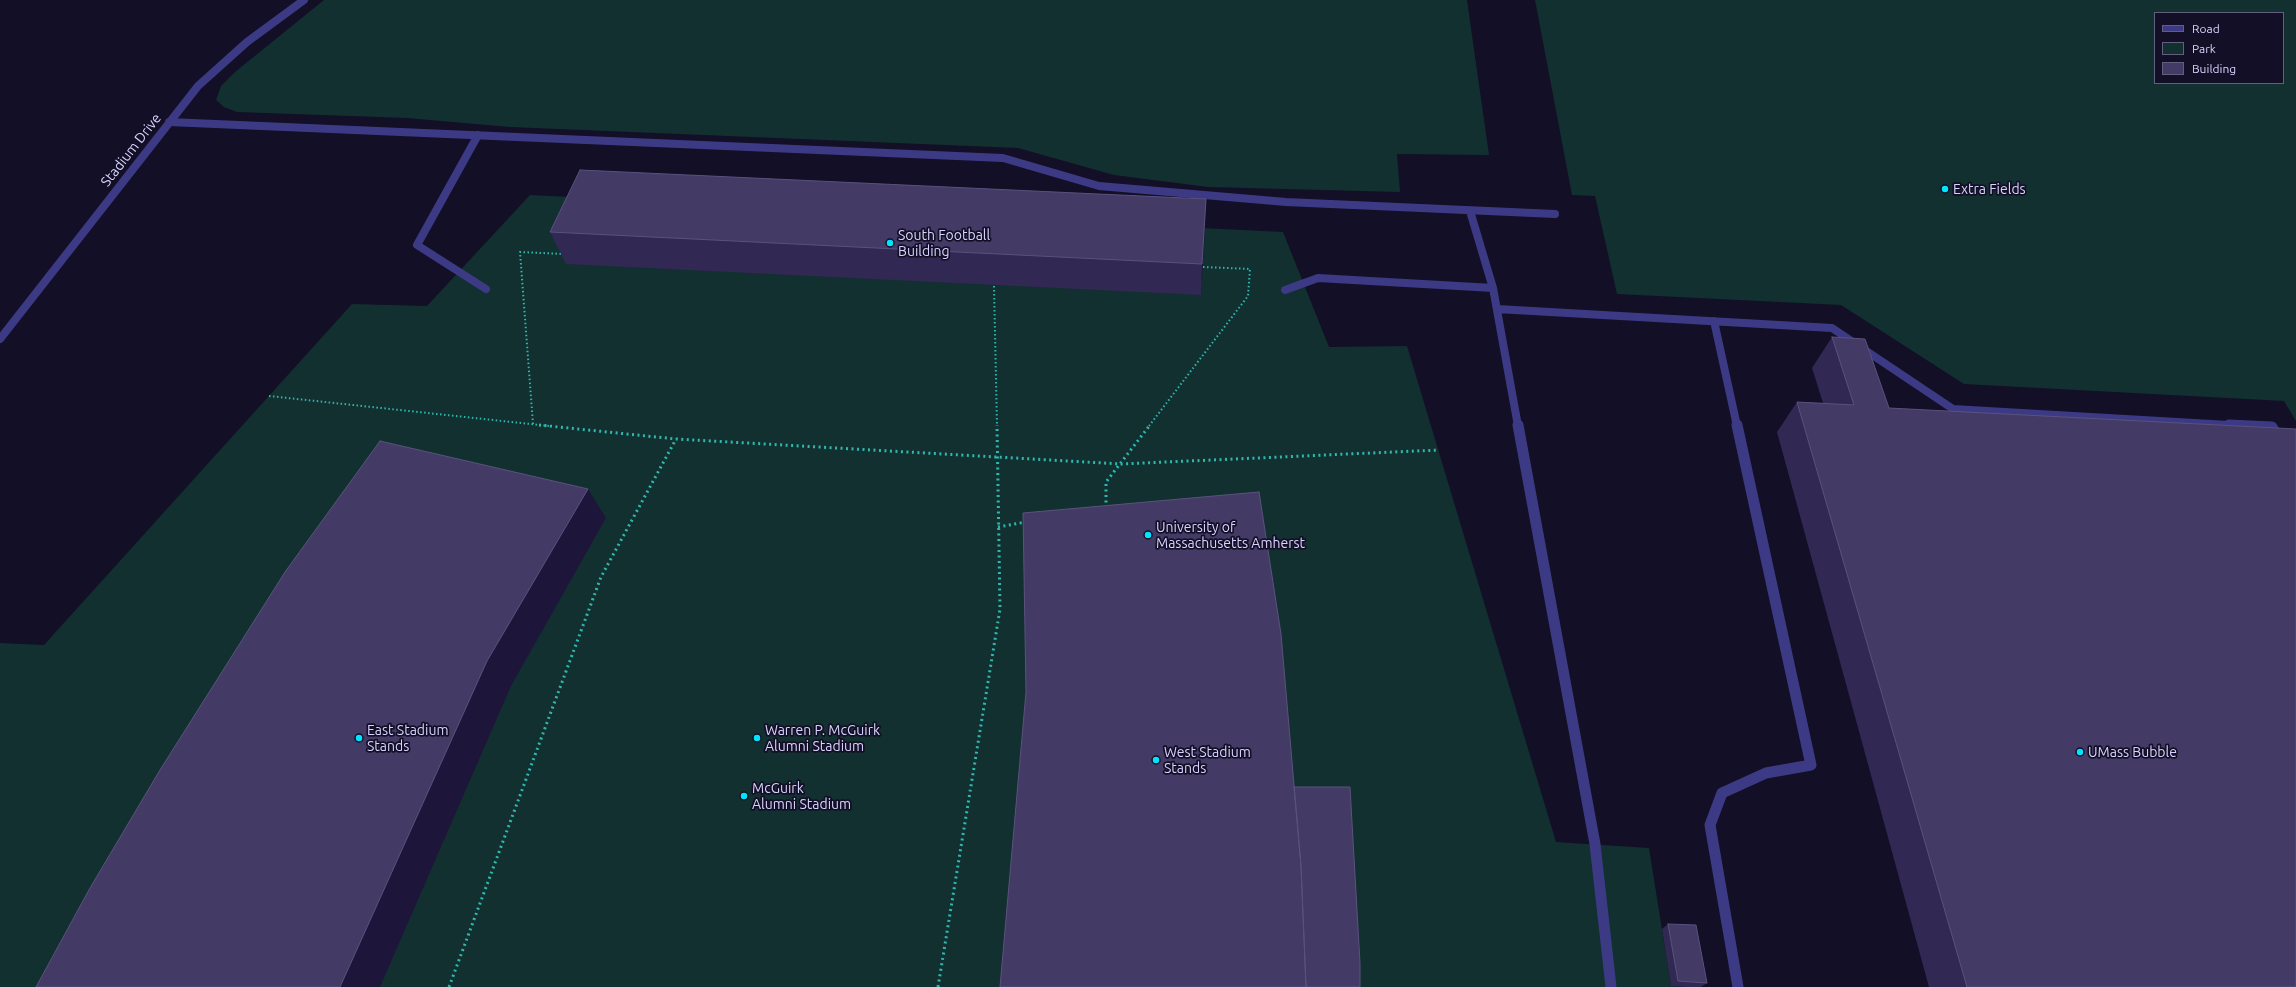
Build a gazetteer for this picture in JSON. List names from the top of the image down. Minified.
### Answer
{"streets":{"street":["Stadium Drive"]},"places":["Extra Fields","South Football Building","University of Massachusetts Amherst","East Stadium Stands","Warren P. McGuirk Alumni Stadium","UMass Bubble","West Stadium Stands","McGuirk Alumni Stadium"],"legend":["Road","Park","Building"]}
